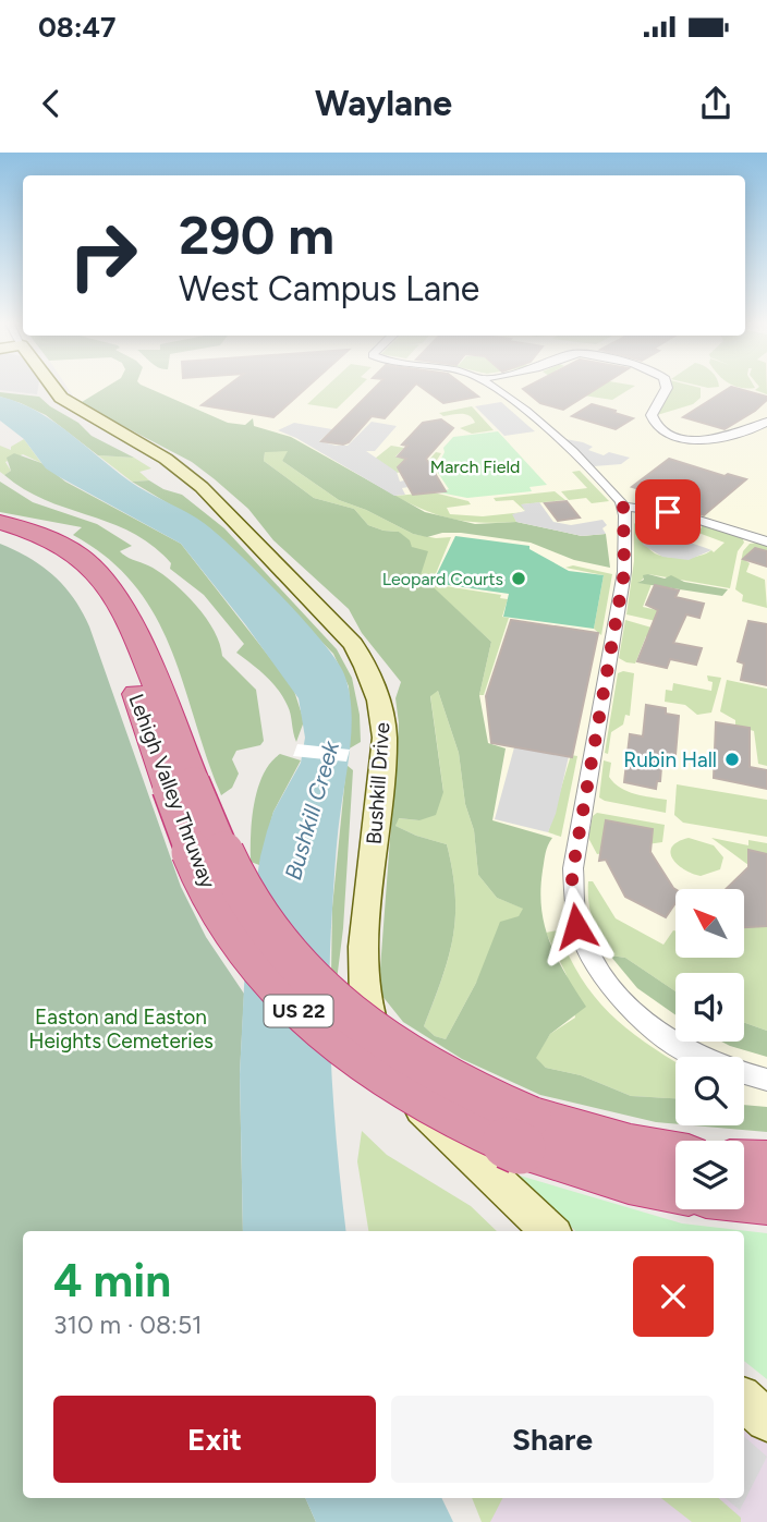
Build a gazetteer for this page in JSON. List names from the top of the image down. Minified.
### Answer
{"streets":{"highway":["Lehigh Valley Thruway","US 22"],"street":["Bushkill Drive"]},"water":["Bushkill Creek"],"parks":["March Field","Easton and Easton Heights Cemeteries"],"places":["Leopard Courts","Rubin Hall"],"north":"top left","page":{"status":"08:47","header":"Waylane","turn":["290 m","West Campus Lane"],"heading":["4 min","310 m · 08:51"],"buttons":["Exit","Share"]}}
